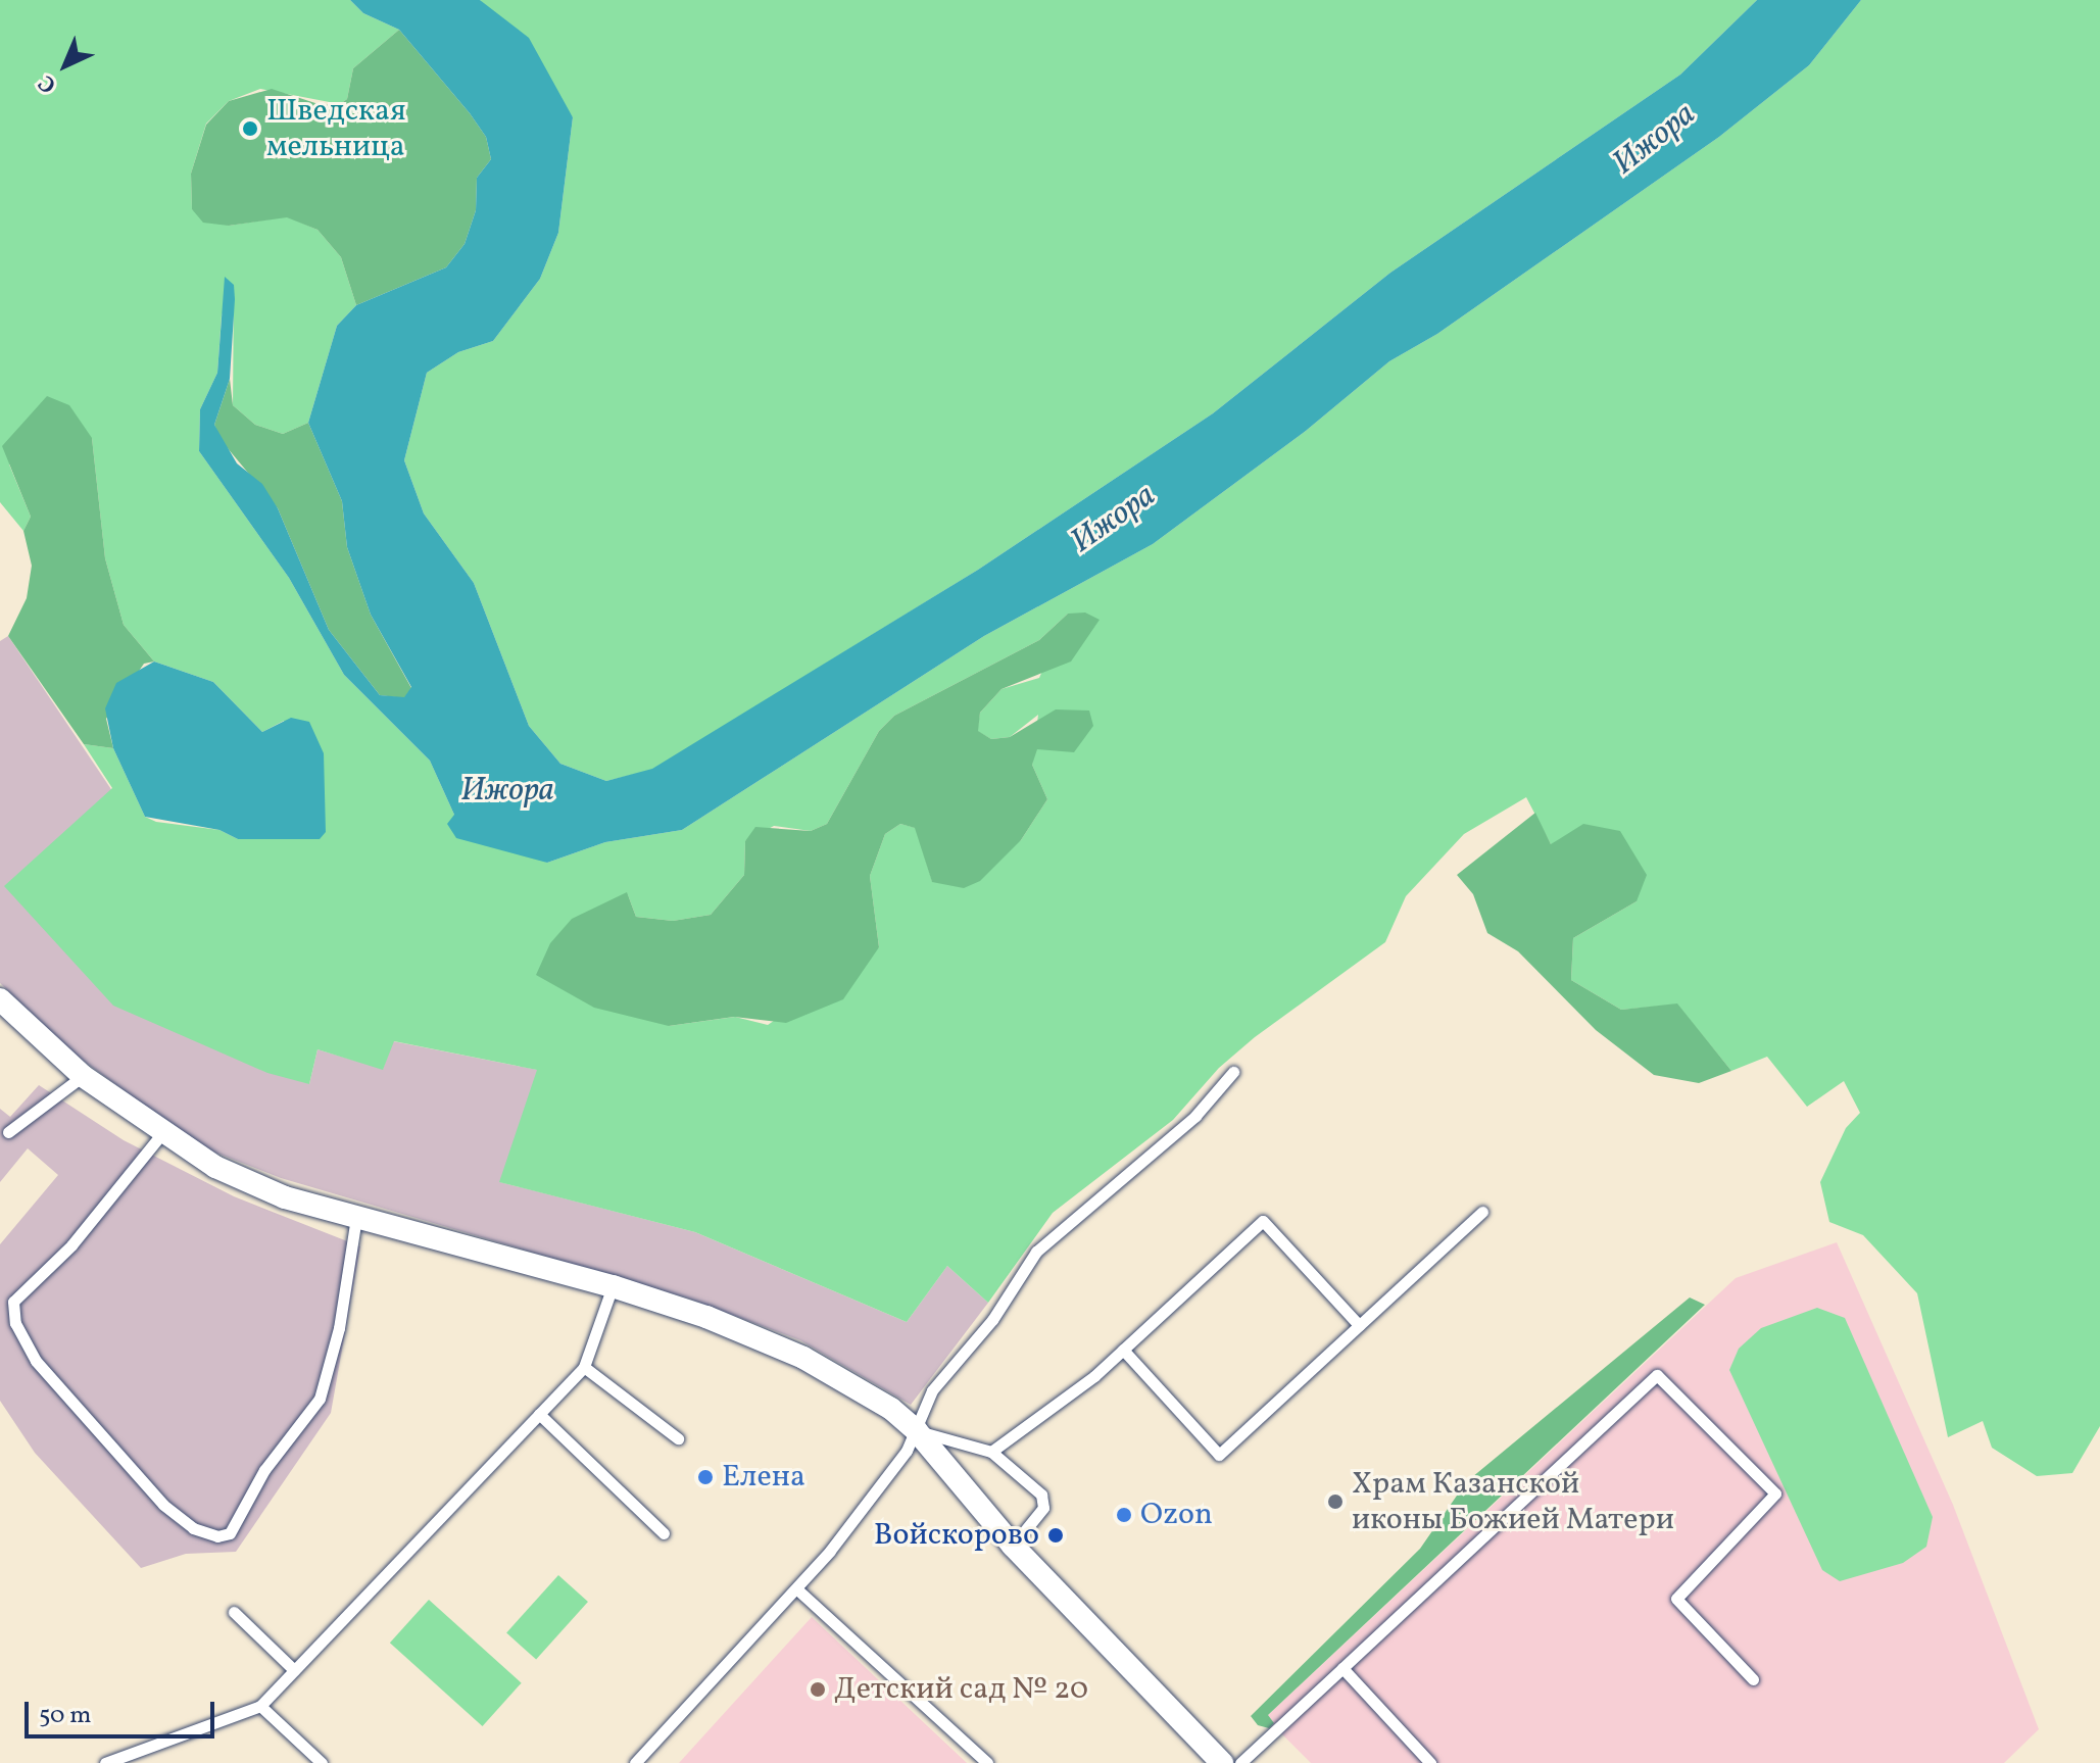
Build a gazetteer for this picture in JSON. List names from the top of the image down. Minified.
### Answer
{"water":["Ижора"],"places":["Шведская мельница","Елена","Храм Казанской иконы Божией Матери","Ozon","Войскорово","Детский сад № 20"],"scale_bar":"50 m","north":"bottom left"}
